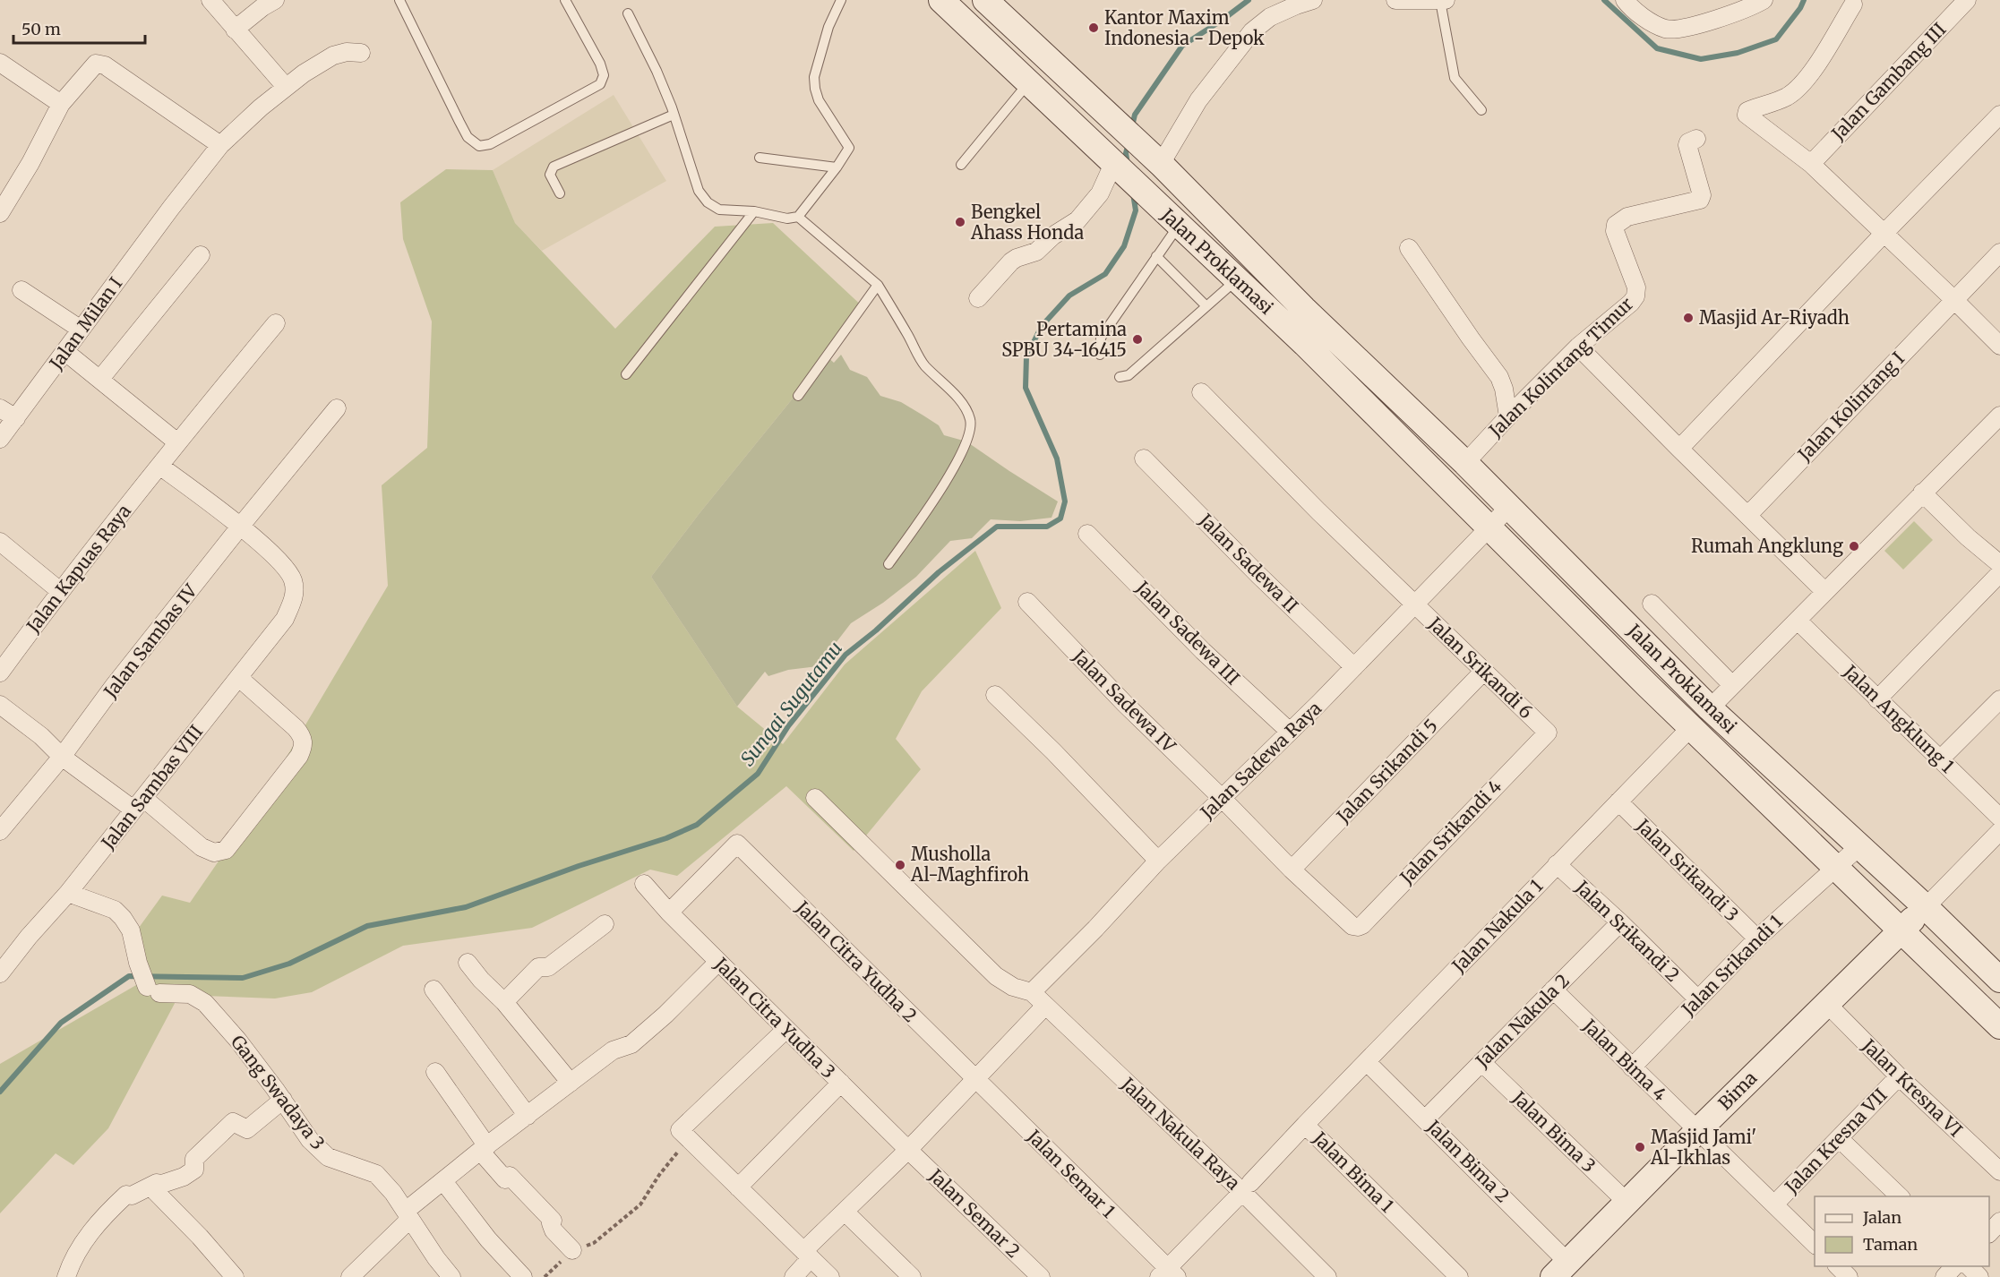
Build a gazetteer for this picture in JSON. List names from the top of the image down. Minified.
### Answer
{"streets":{"street":["Jalan Gambang III","Jalan Proklamasi","Jalan Milan I","Jalan Kolintang Timur","Jalan Kolintang I","Jalan Sadewa II","Jalan Kapuas Raya","Jalan Sadewa III","Jalan Sambas IV","Jalan Srikandi 6","Jalan Sadewa IV","Jalan Angklung 1","Jalan Sadewa Raya","Jalan Srikandi 5","Jalan Sambas VIII","Jalan Srikandi 4","Jalan Srikandi 3","Jalan Nakula 1","Jalan Srikandi 2","Jalan Citra Yudha 2","Jalan Srikandi 1","Jalan Citra Yudha 3","Jalan Nakula 2","Jalan Bima 4","Jalan Kresna VI","Bima","Gang Swadaya 3","Jalan Bima 3","Jalan Nakula Raya","Jalan Kresna VII","Jalan Bima 2","Jalan Bima 1","Jalan Semar 1","Jalan Semar 2"]},"crossings":[["Jalan Proklamasi","Jalan Kolintang Timur"],["Jalan Proklamasi","Jalan Sadewa Raya"],["Jalan Proklamasi","Jalan Nakula 1"],["Jalan Proklamasi","Jalan Srikandi 1"],["Jalan Proklamasi","Bima"],["Jalan Sadewa II","Jalan Sadewa Raya"],["Jalan Sadewa III","Jalan Sadewa Raya"],["Jalan Sambas IV","Jalan Sambas VIII"],["Jalan Srikandi 6","Jalan Sadewa Raya"],["Jalan Srikandi 6","Jalan Srikandi 5"],["Jalan Srikandi 6","Jalan Srikandi 4"],["Jalan Sadewa IV","Jalan Sadewa Raya"],["Jalan Sadewa IV","Jalan Srikandi 5"],["Jalan Sadewa IV","Jalan Srikandi 4"],["Jalan Sadewa Raya","Jalan Nakula Raya"],["Jalan Sambas VIII","Gang Swadaya 3"],["Jalan Srikandi 3","Jalan Nakula 1"],["Jalan Srikandi 3","Jalan Srikandi 1"],["Jalan Nakula 1","Jalan Srikandi 2"],["Jalan Nakula 1","Jalan Bima 2"],["Jalan Nakula 1","Jalan Bima 1"],["Jalan Srikandi 2","Jalan Srikandi 1"],["Jalan Srikandi 2","Jalan Nakula 2"],["Jalan Citra Yudha 2","Jalan Citra Yudha 3"],["Jalan Citra Yudha 2","Jalan Semar 1"],["Jalan Srikandi 1","Jalan Bima 4"],["Jalan Citra Yudha 3","Jalan Semar 2"],["Jalan Nakula 2","Jalan Bima 4"],["Jalan Nakula 2","Jalan Bima 3"],["Jalan Nakula 2","Jalan Bima 2"],["Jalan Bima 4","Bima"],["Jalan Bima 4","Jalan Kresna VII"],["Jalan Kresna VI","Bima"],["Jalan Kresna VI","Jalan Kresna VII"],["Bima","Jalan Bima 3"],["Bima","Jalan Bima 2"],["Jalan Nakula Raya","Jalan Bima 1"],["Jalan Bima 1","Jalan Semar 1"]],"water":["Sungai Sugutamu"],"places":["Kantor Maxim Indonesia - Depok","Bengkel Ahass Honda","Masjid Ar-Riyadh","Pertamina SPBU 34-16415","Rumah Angklung","Musholla Al-Maghfiroh","Masjid Jami' Al-Ikhlas"],"legend":["Jalan","Taman"],"scale_bar":"50 m"}
